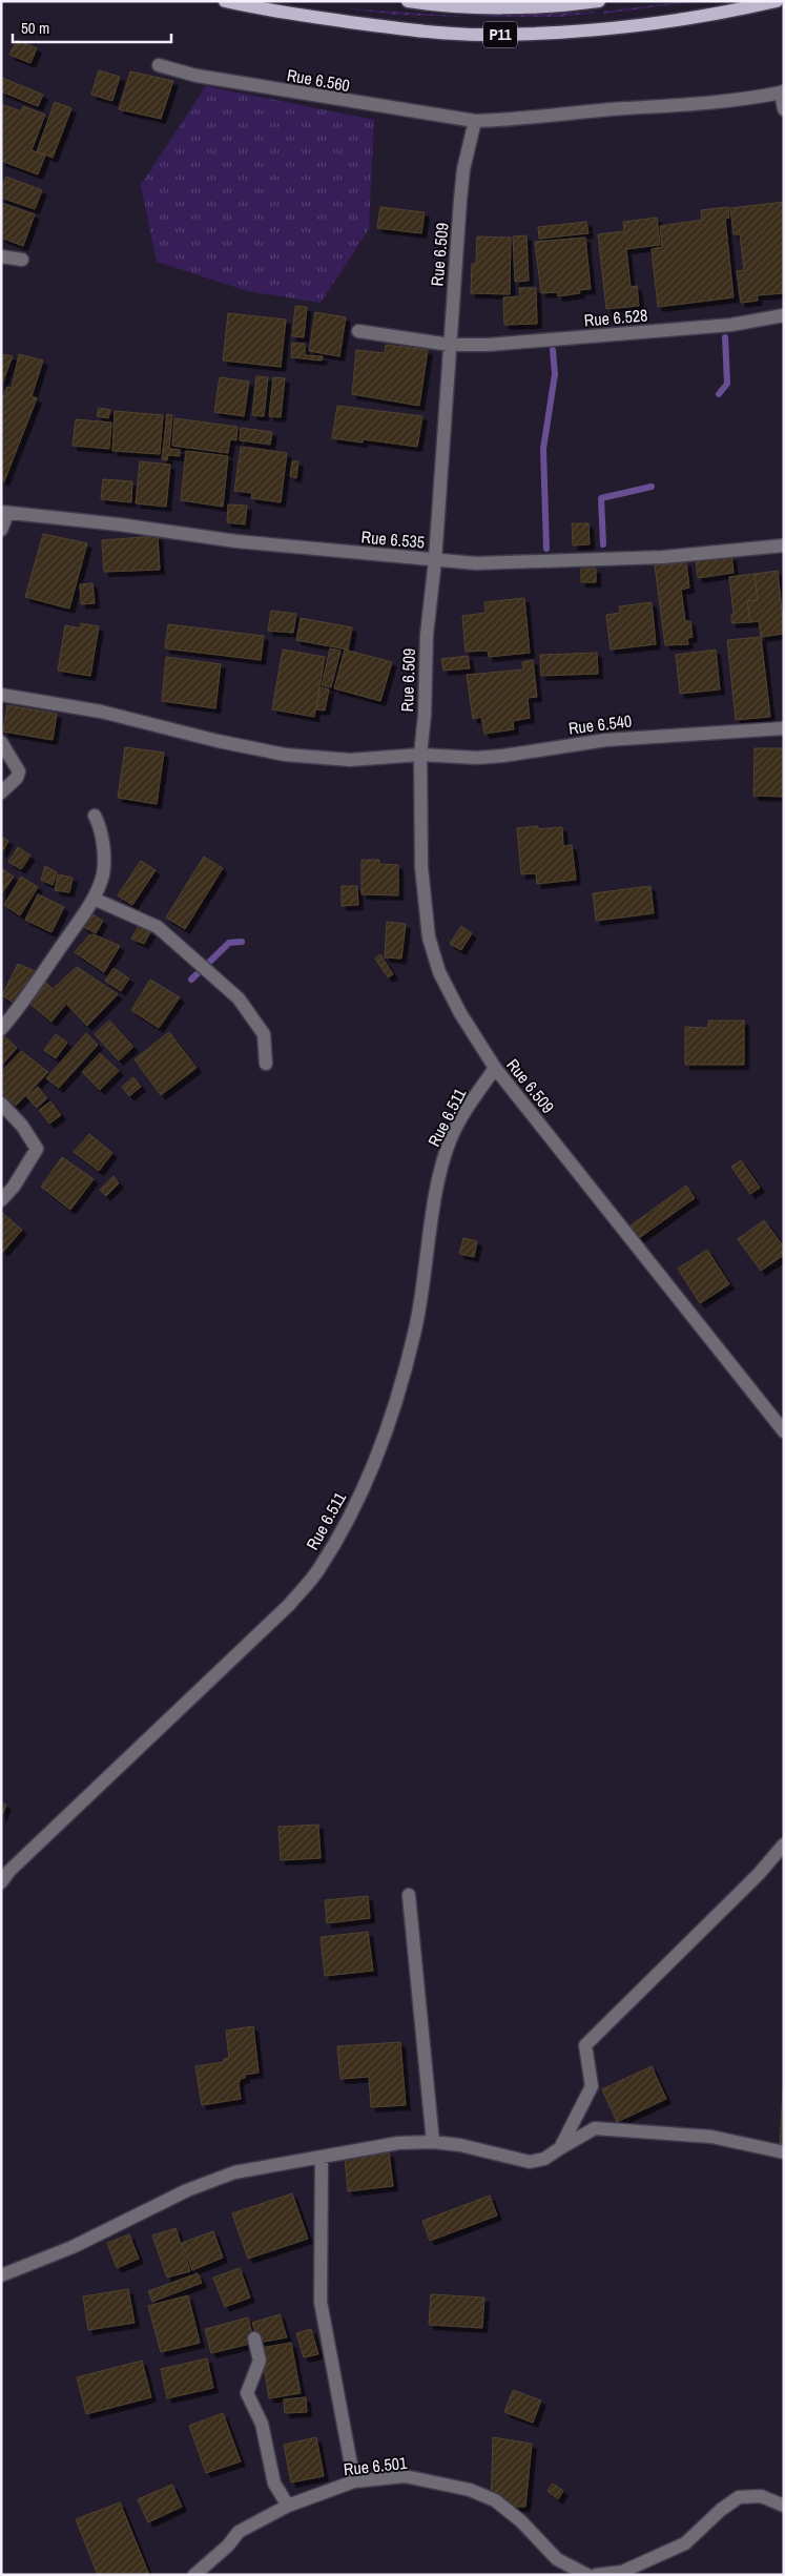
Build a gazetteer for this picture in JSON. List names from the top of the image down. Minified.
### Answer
{"streets":{"main road":["P11"],"street":["Rue 6.560","Rue 6.509","Rue 6.528","Rue 6.535","Rue 6.540","Rue 6.511","Rue 6.501"]},"crossings":[["Rue 6.560","Rue 6.509"],["Rue 6.509","Rue 6.528"],["Rue 6.509","Rue 6.535"],["Rue 6.509","Rue 6.540"],["Rue 6.509","Rue 6.511"]],"scale_bar":"50 m"}
